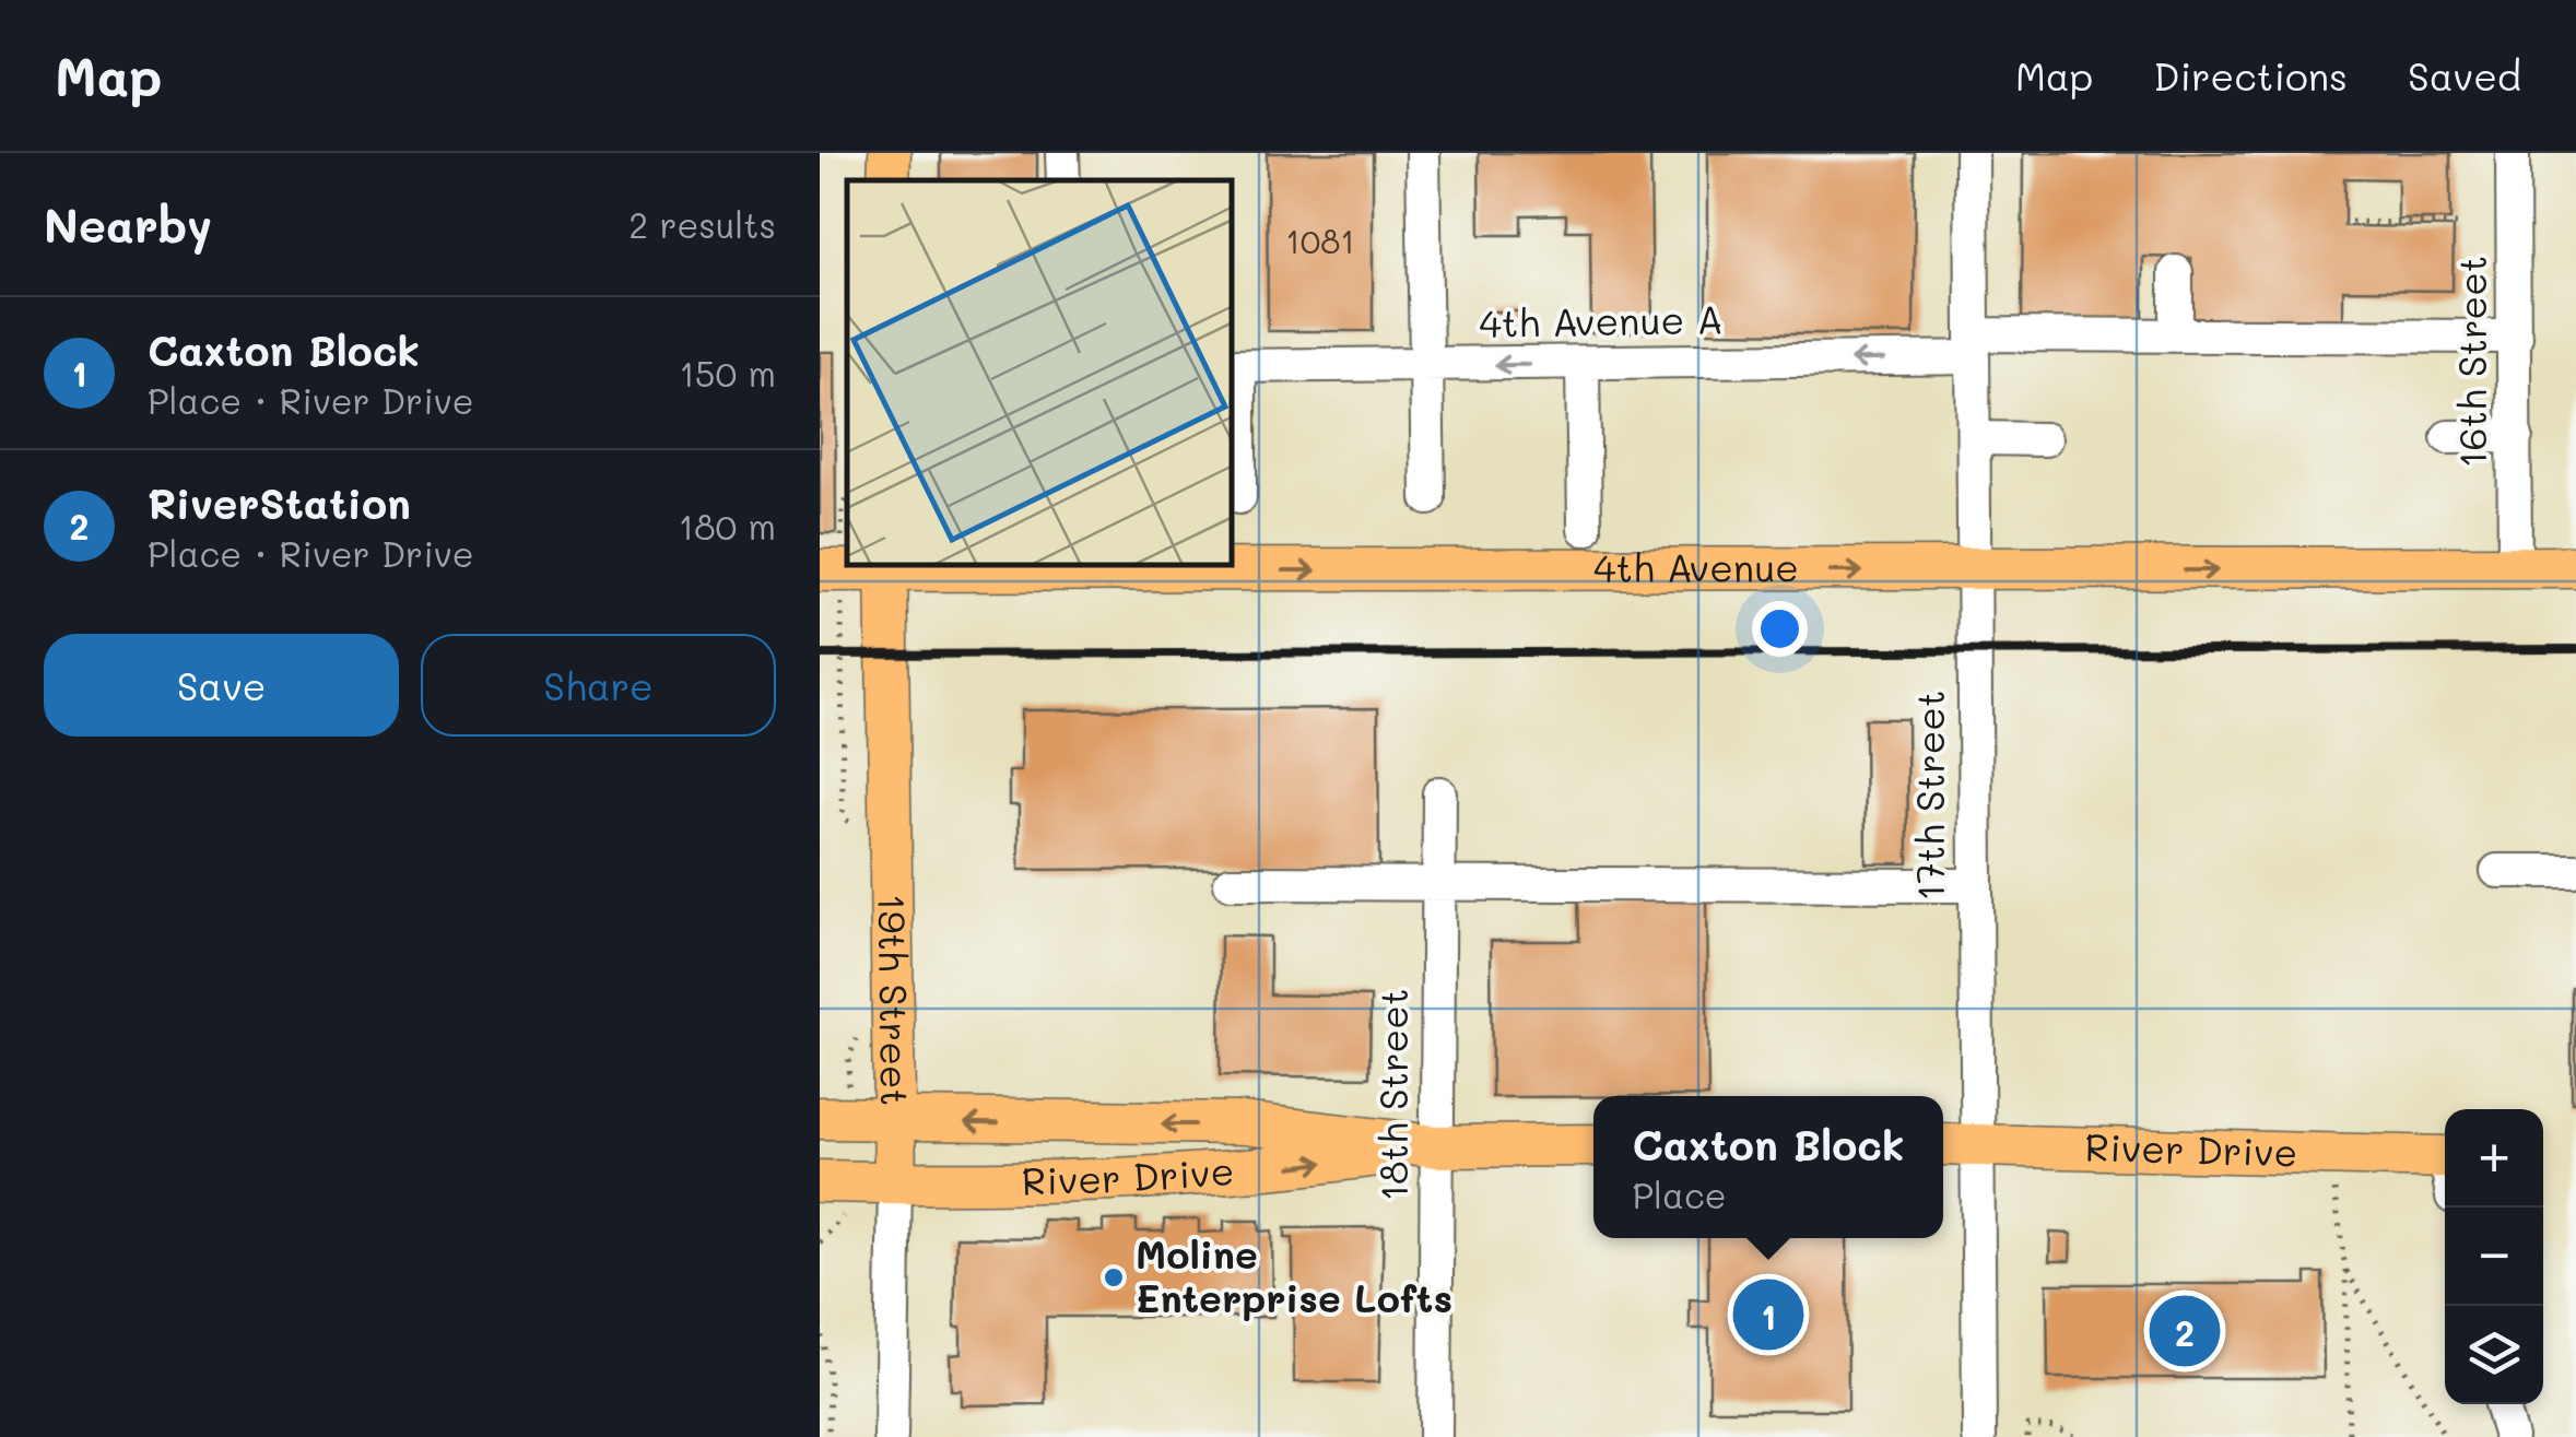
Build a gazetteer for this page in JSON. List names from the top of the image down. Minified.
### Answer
{"streets":{"main road":["4th Avenue","19th Street","River Drive"],"street":["4th Avenue A","16th Street","17th Street","18th Street"]},"crossings":[["4th Avenue A","16th Street"],["4th Avenue A","17th Street"],["16th Street","4th Avenue"],["4th Avenue","17th Street"],["4th Avenue","19th Street"],["17th Street","River Drive"],["19th Street","River Drive"],["18th Street","River Drive"]],"one_way":["4th Avenue A","4th Avenue"],"places":["Moline Enterprise Lofts"],"house_numbers":["1081"],"page":{"header":"Map","nav":["Map","Directions","Saved"],"heading":["Nearby","2 results"],"list":[{"mark":"1","name":"Caxton Block","note":"Place · River Drive","value":"150 m"},{"mark":"2","name":"RiverStation","note":"Place · River Drive","value":"180 m"}],"buttons":["Save","Share"],"popup":["Caxton Block","Place"],"map_buttons":["+","−"],"pins":["1","2"]}}
